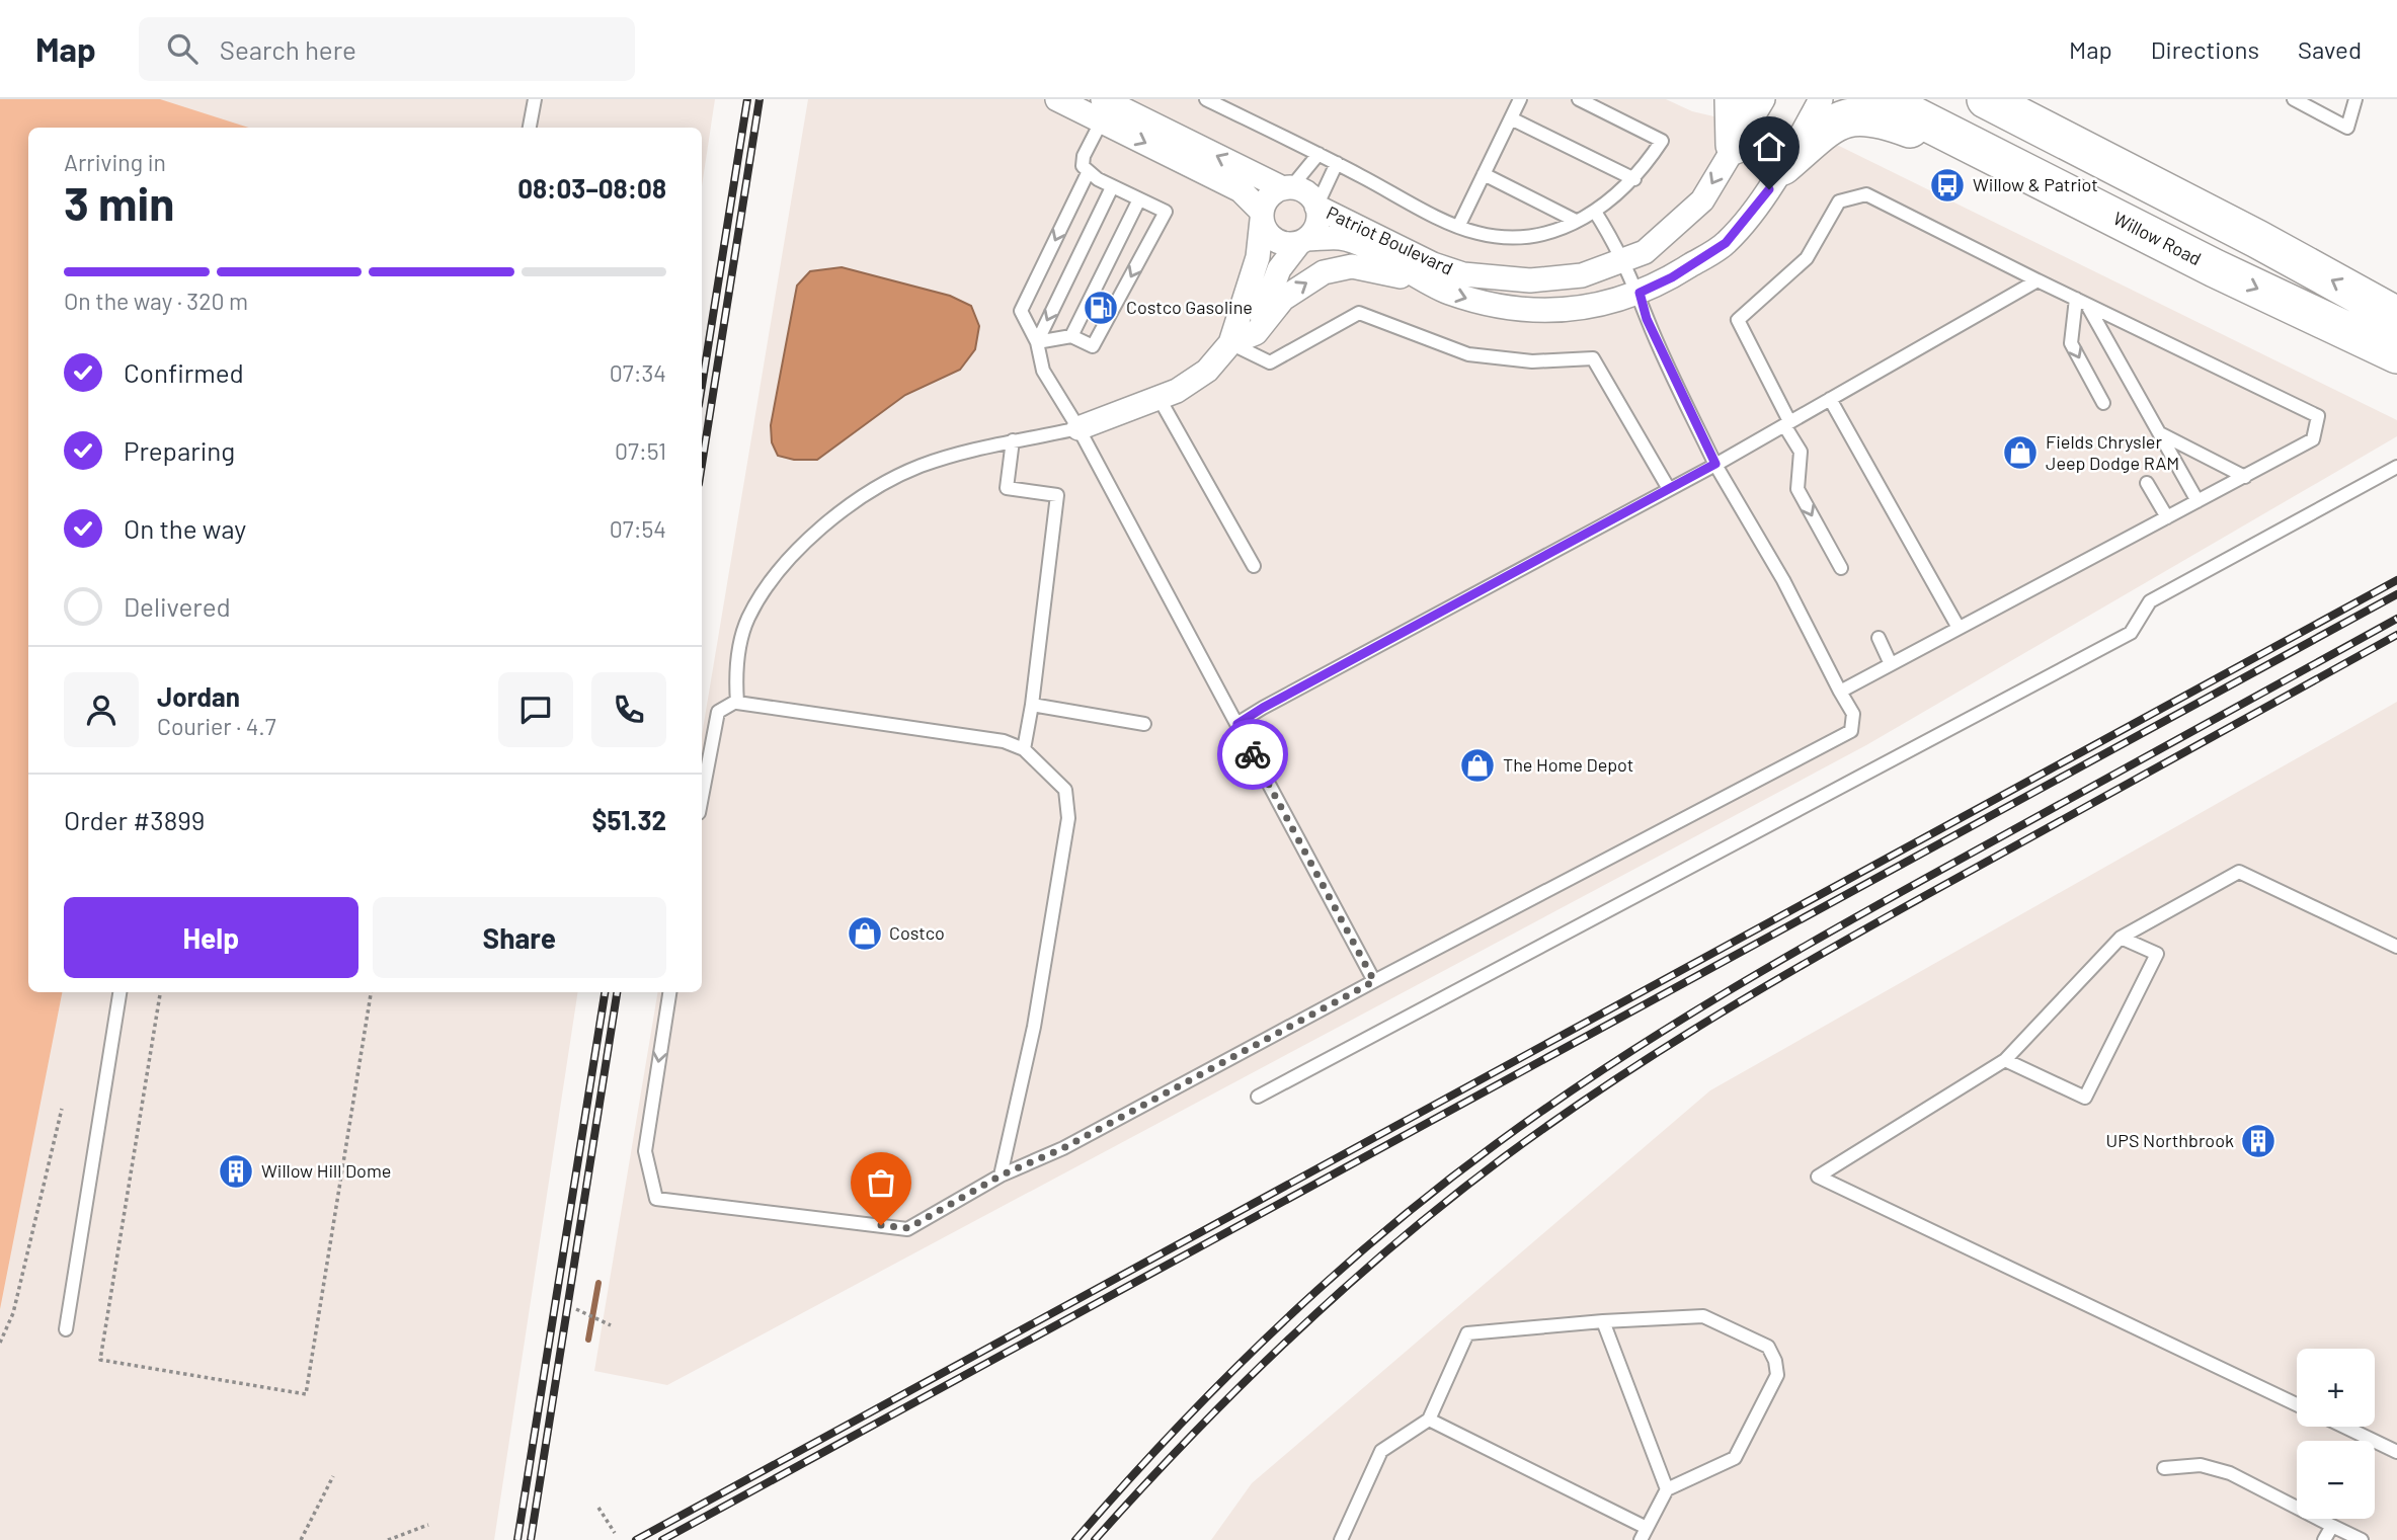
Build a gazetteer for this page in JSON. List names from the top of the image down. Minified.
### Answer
{"streets":{"main road":["Willow Road"],"street":["Patriot Boulevard"]},"places":{"bus stop":["Willow & Patriot"],"fuel station":["Costco Gasoline"],"shop":["Fields Chrysler Jeep Dodge RAM","The Home Depot","Costco"],"building":["UPS Northbrook","Willow Hill Dome"]},"page":{"header":"Map","search":"Search here","nav":["Map","Directions","Saved"],"heading":["3 min","Arriving in","08:03–08:08"],"panel":["Jordan","Courier · 4.7","Order #3899","$51.32"],"bar":"On the way · 320 m","list":[["Confirmed","07:34"],["Preparing","07:51"],["On the way","07:54"],"Delivered"],"buttons":["Help","Share"],"map_buttons":["+","−"]}}
